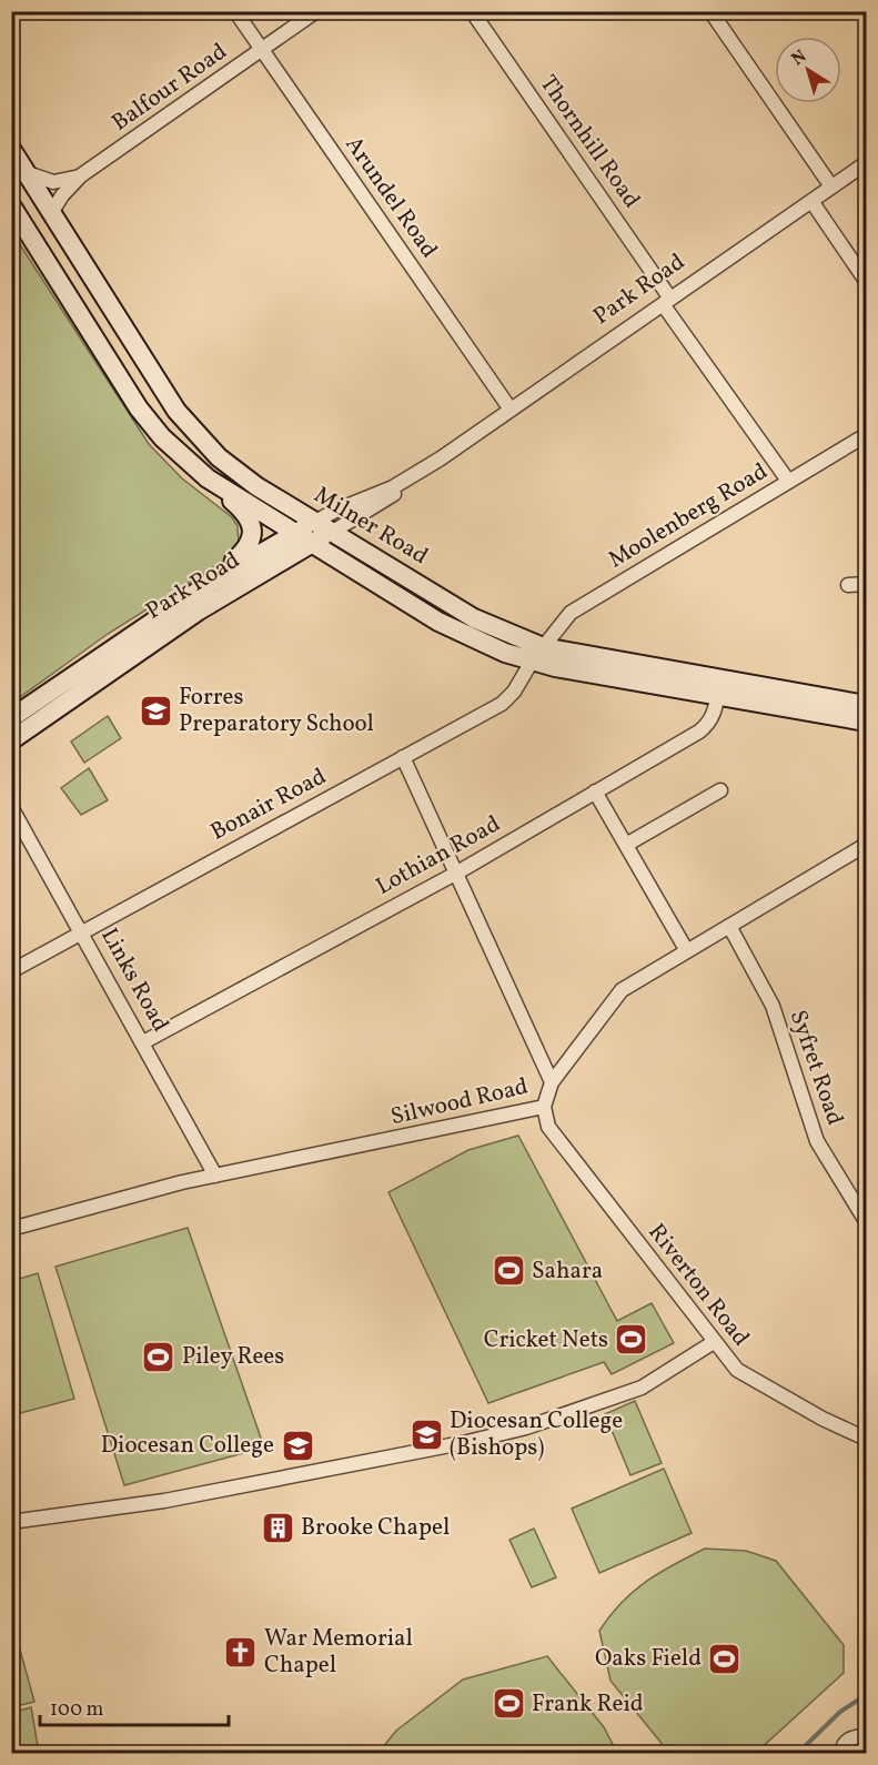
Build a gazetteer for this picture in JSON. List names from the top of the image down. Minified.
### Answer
{"streets":{"main road":["Park Road","Milner Road"],"street":["Balfour Road","Thornhill Road","Arundel Road","Moolenberg Road","Bonair Road","Lothian Road","Links Road","Syfret Road","Silwood Road","Riverton Road"]},"crossings":[["Balfour Road","Arundel Road"],["Balfour Road","Milner Road"],["Thornhill Road","Park Road"],["Thornhill Road","Moolenberg Road"],["Arundel Road","Park Road"],["Park Road","Milner Road"],["Moolenberg Road","Milner Road"],["Moolenberg Road","Bonair Road"],["Milner Road","Bonair Road"],["Milner Road","Lothian Road"],["Bonair Road","Links Road"],["Lothian Road","Links Road"],["Links Road","Silwood Road"],["Syfret Road","Silwood Road"],["Silwood Road","Riverton Road"]],"places":{"school or university":["Forres Preparatory School","Diocesan College (Bishops)","Diocesan College"],"sports":["Sahara","Cricket Nets","Piley Rees","Oaks Field","Frank Reid"],"building":["Brooke Chapel"],"church":["War Memorial Chapel"]},"scale_bar":"100 m","north":"top left"}
